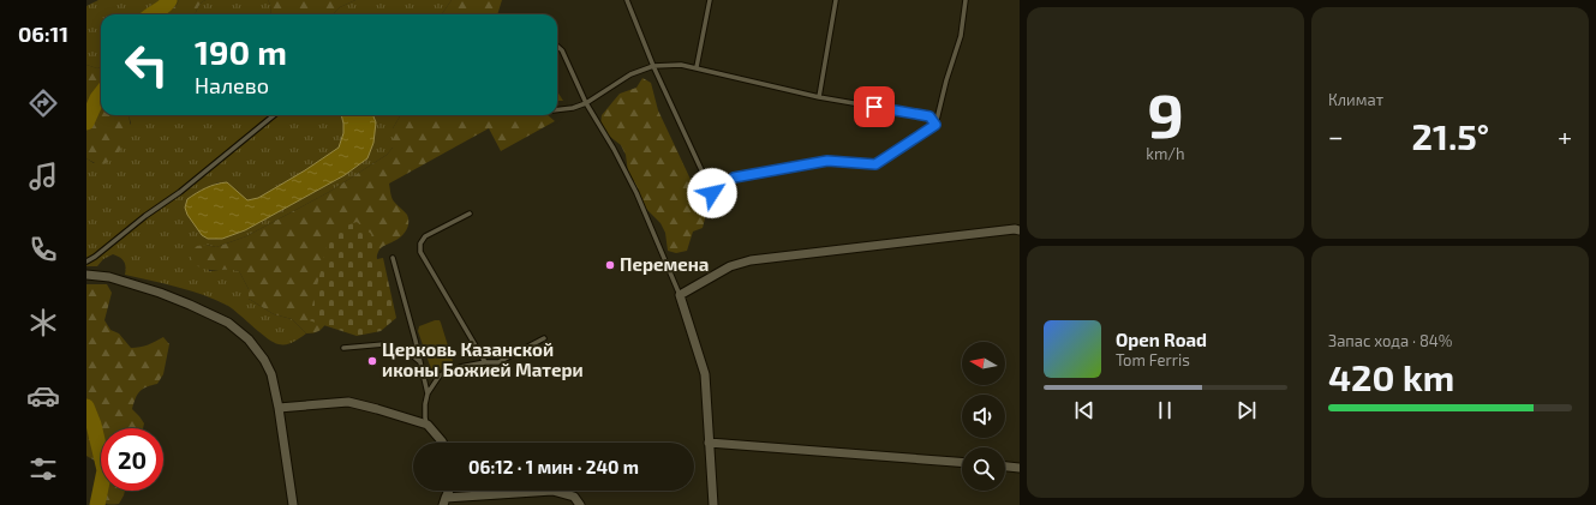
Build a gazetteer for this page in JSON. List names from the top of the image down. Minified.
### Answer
{"places":["Перемена","Церковь Казанской иконы Божией Матери"],"north":"left","page":{"tabs":"06:11","tile":[["9","km/h"],"Климат",["Запас хода · 84%","420 km"]],"turn":["190 m","Налево"],"heat":["−","21.5°","+"],"song":["Open Road","Tom Ferris"],"limit":"20","trip":"06:12 · 1 мин · 240 m"}}
